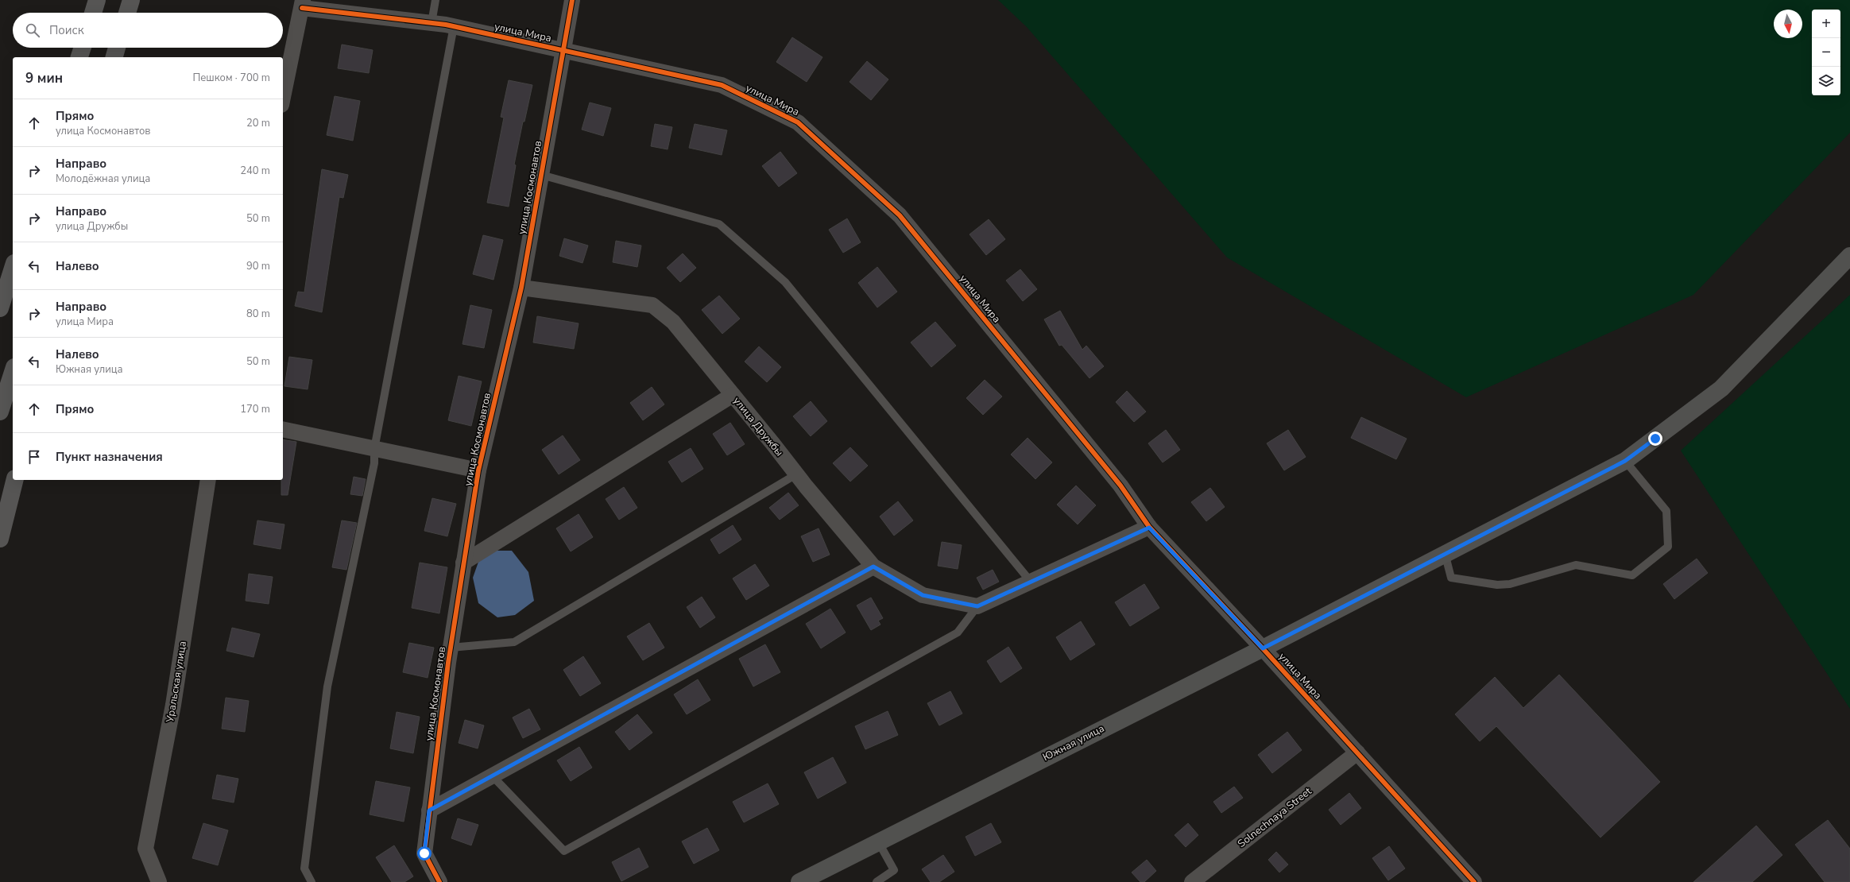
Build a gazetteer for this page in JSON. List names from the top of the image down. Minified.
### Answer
{"streets":{"main road":["Южная улица"],"street":["улица Мира","улица Космонавтов","улица Дружбы","Уральская улица","Solnechnaya Street"]},"crossings":[["улица Мира","улица Космонавтов"],["улица Мира","Южная улица"],["улица Мира","Solnechnaya Street"],["улица Космонавтов","улица Дружбы"]],"north":"bottom","page":{"map_buttons":["+","−"],"search":"Поиск","heading":["9 мин","Пешком · 700 m"],"list":[["Прямо","улица Космонавтов","20 m"],["Направо","Молодёжная улица","240 m"],["Направо","улица Дружбы","50 m"],["Налево","90 m"],["Направо","улица Мира","80 m"],["Налево","Южная улица","50 m"],["Прямо","170 m"],"Пункт назначения"]}}
